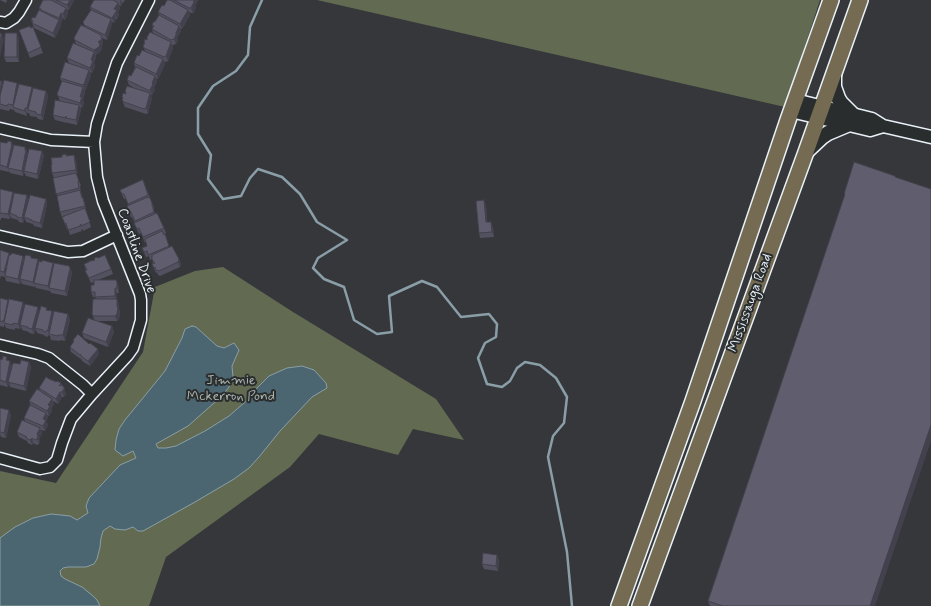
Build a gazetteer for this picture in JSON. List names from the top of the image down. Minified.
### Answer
{"streets":{"main road":["Mississauga Road"],"street":["Coastline Drive"]},"parks":["Jimmie Mckerron Pond"]}
